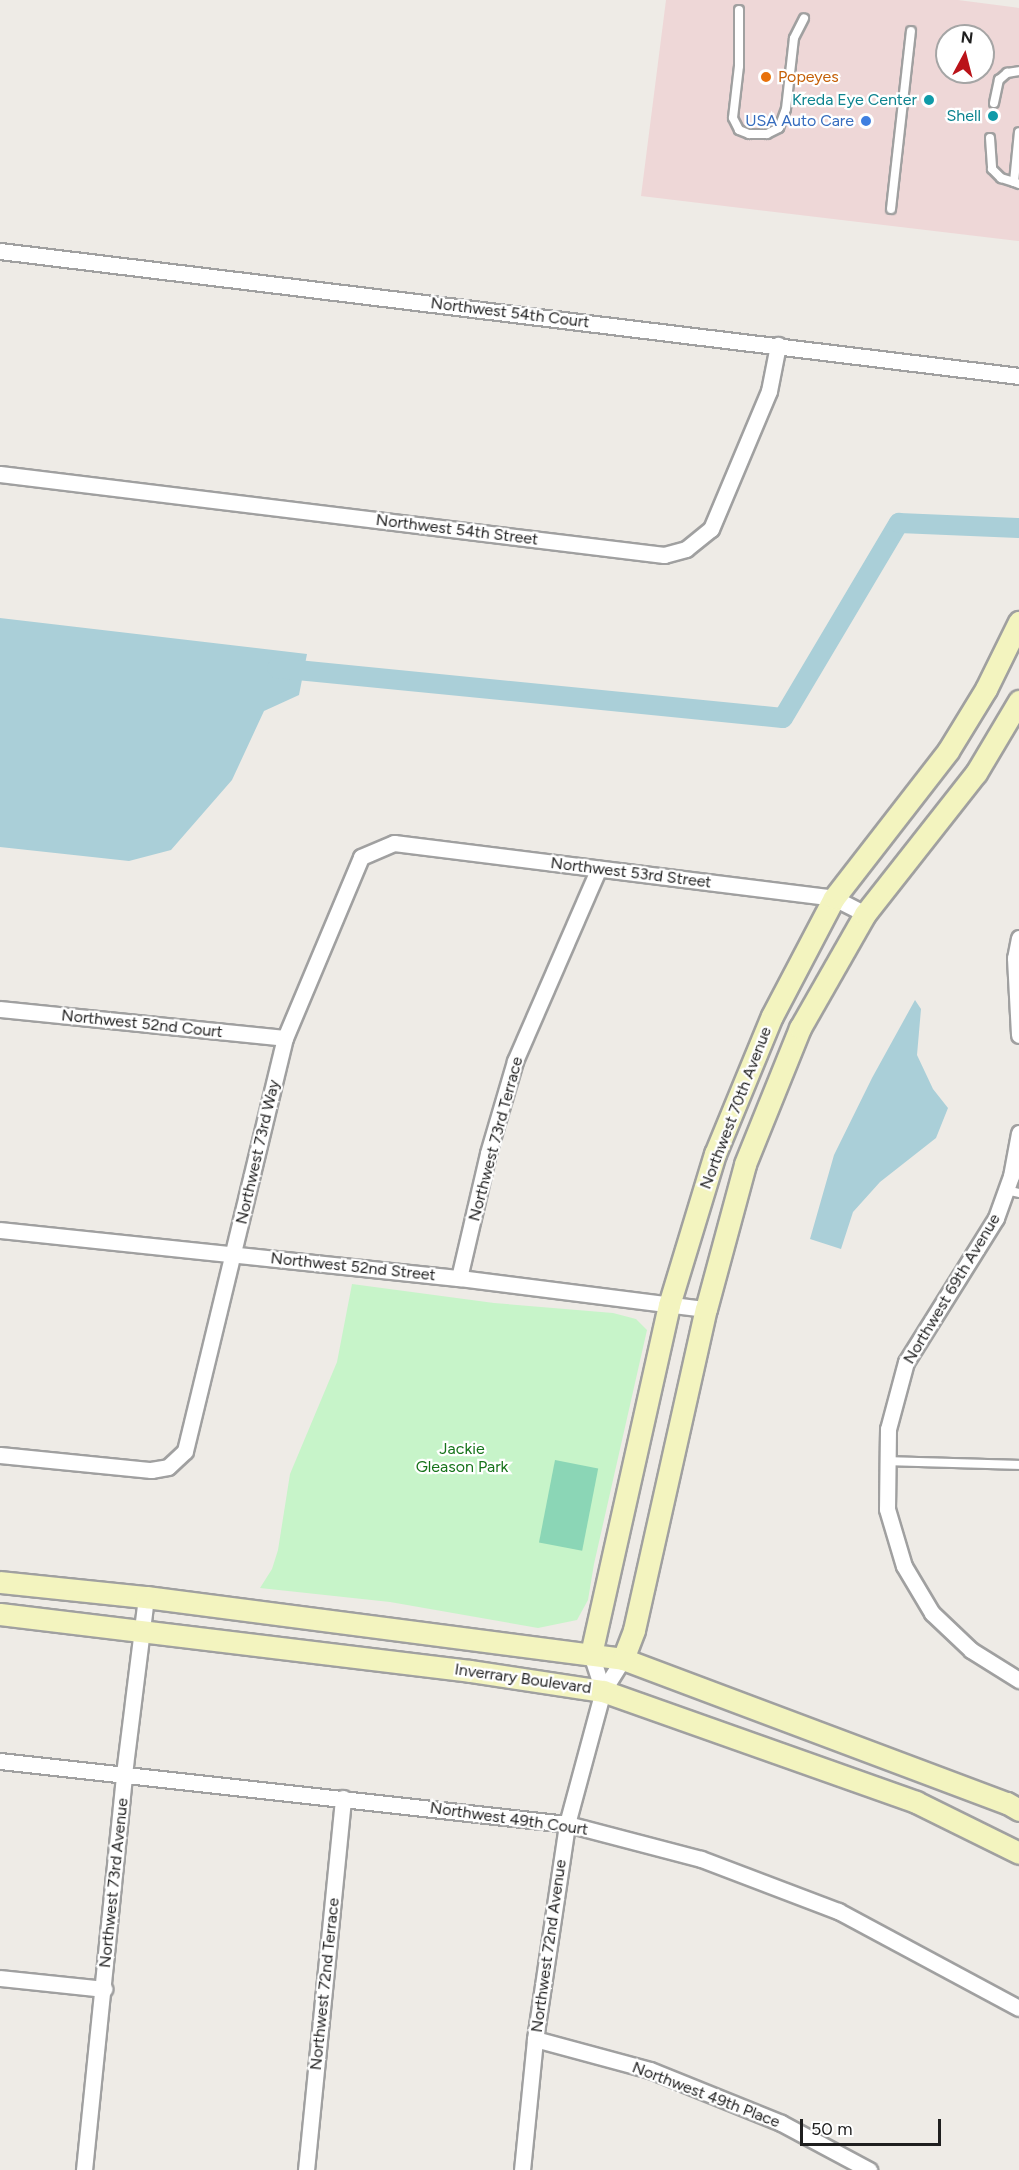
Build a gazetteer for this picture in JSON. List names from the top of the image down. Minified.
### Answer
{"streets":{"street":["Northwest 54th Court","Northwest 54th Street","Northwest 53rd Street","Northwest 52nd Court","Northwest 70th Avenue","Northwest 73rd Terrace","Northwest 73rd Way","Northwest 52nd Street","Northwest 69th Avenue","Inverrary Boulevard","Northwest 49th Court","Northwest 73rd Avenue","Northwest 72nd Avenue","Northwest 72nd Terrace","Northwest 49th Place"]},"crossings":[["Northwest 54th Court","Northwest 54th Street"],["Northwest 53rd Street","Northwest 70th Avenue"],["Northwest 53rd Street","Northwest 73rd Terrace"],["Northwest 53rd Street","Northwest 73rd Way"],["Northwest 52nd Court","Northwest 73rd Way"],["Northwest 70th Avenue","Northwest 52nd Street"],["Northwest 70th Avenue","Inverrary Boulevard"],["Northwest 70th Avenue","Northwest 72nd Avenue"],["Northwest 73rd Terrace","Northwest 52nd Street"],["Northwest 73rd Way","Northwest 52nd Street"],["Inverrary Boulevard","Northwest 73rd Avenue"],["Inverrary Boulevard","Northwest 72nd Avenue"],["Northwest 49th Court","Northwest 73rd Avenue"],["Northwest 49th Court","Northwest 72nd Avenue"],["Northwest 49th Court","Northwest 72nd Terrace"],["Northwest 72nd Avenue","Northwest 49th Place"]],"parks":["Jackie Gleason Park"],"places":["Popeyes","Kreda Eye Center","Shell","USA Auto Care"],"scale_bar":"50 m","north":"top"}
